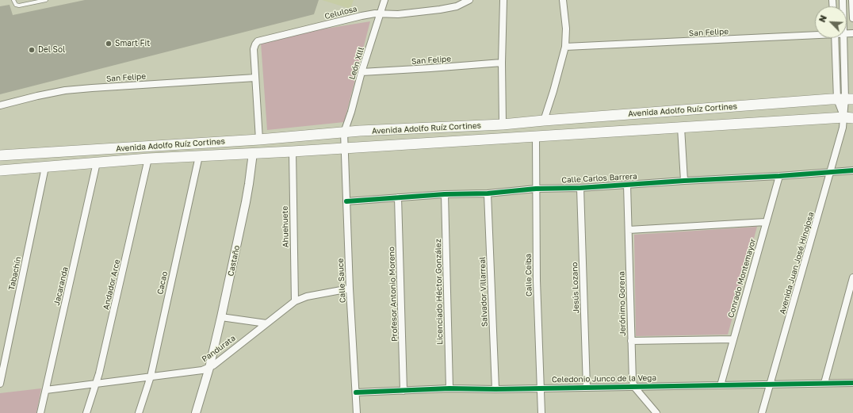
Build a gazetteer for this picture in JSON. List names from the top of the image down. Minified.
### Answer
{"streets":{"main road":["Avenida Adolfo Ruíz Cortines"],"street":["Celulosa","San Felipe","León Xlll","Calle Carlos Barrera","Ahuehuete","Castaño","Avenida Juan José Hinojosa","Tabachín","Calle Ceiba","Conrado Montemayor","Calle Sauce","Cacao","Andador Arce","Jacaranda","Jesús Lozano","Licenciado Héctor González","Salvador Villarreal","Profesor Antonio Moreno","Jerónimo Gorena","Pandurata","Celedonio Junco de la Vega"]},"crossings":[["Celulosa","San Felipe"],["Celulosa","León Xlll"],["San Felipe","León Xlll"],["León Xlll","Avenida Adolfo Ruíz Cortines"],["León Xlll","Calle Sauce"],["Avenida Adolfo Ruíz Cortines","Ahuehuete"],["Avenida Adolfo Ruíz Cortines","Castaño"],["Avenida Adolfo Ruíz Cortines","Avenida Juan José Hinojosa"],["Avenida Adolfo Ruíz Cortines","Tabachín"],["Avenida Adolfo Ruíz Cortines","Calle Ceiba"],["Avenida Adolfo Ruíz Cortines","Calle Sauce"],["Avenida Adolfo Ruíz Cortines","Cacao"],["Avenida Adolfo Ruíz Cortines","Andador Arce"],["Avenida Adolfo Ruíz Cortines","Jacaranda"],["Calle Carlos Barrera","Avenida Juan José Hinojosa"],["Calle Carlos Barrera","Calle Ceiba"],["Calle Carlos Barrera","Conrado Montemayor"],["Calle Carlos Barrera","Calle Sauce"],["Calle Carlos Barrera","Jesús Lozano"],["Calle Carlos Barrera","Licenciado Héctor González"],["Calle Carlos Barrera","Salvador Villarreal"],["Calle Carlos Barrera","Profesor Antonio Moreno"],["Calle Carlos Barrera","Jerónimo Gorena"],["Ahuehuete","Pandurata"],["Castaño","Pandurata"],["Avenida Juan José Hinojosa","Celedonio Junco de la Vega"],["Calle Ceiba","Celedonio Junco de la Vega"],["Conrado Montemayor","Celedonio Junco de la Vega"],["Calle Sauce","Pandurata"],["Calle Sauce","Celedonio Junco de la Vega"],["Cacao","Pandurata"],["Andador Arce","Pandurata"],["Jacaranda","Pandurata"],["Jesús Lozano","Celedonio Junco de la Vega"],["Licenciado Héctor González","Celedonio Junco de la Vega"],["Salvador Villarreal","Celedonio Junco de la Vega"],["Profesor Antonio Moreno","Celedonio Junco de la Vega"],["Jerónimo Gorena","Celedonio Junco de la Vega"]],"places":["Smart Fit","Del Sol"],"north":"top left"}
